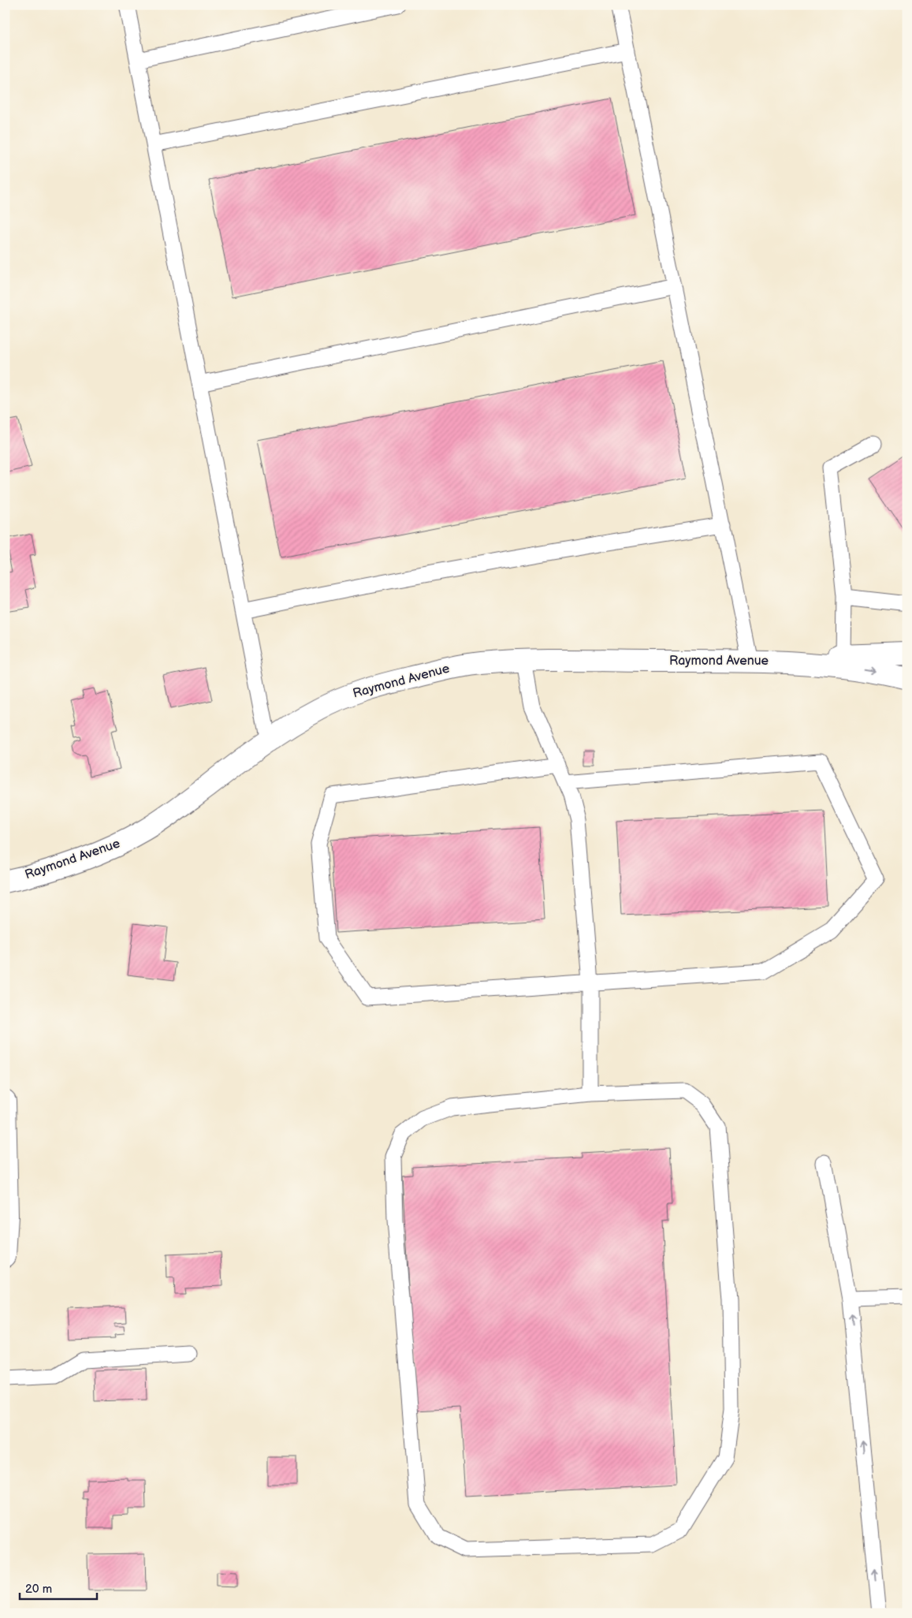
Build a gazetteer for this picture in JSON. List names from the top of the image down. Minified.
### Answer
{"streets":{"street":["Raymond Avenue"]},"scale_bar":"20 m"}
